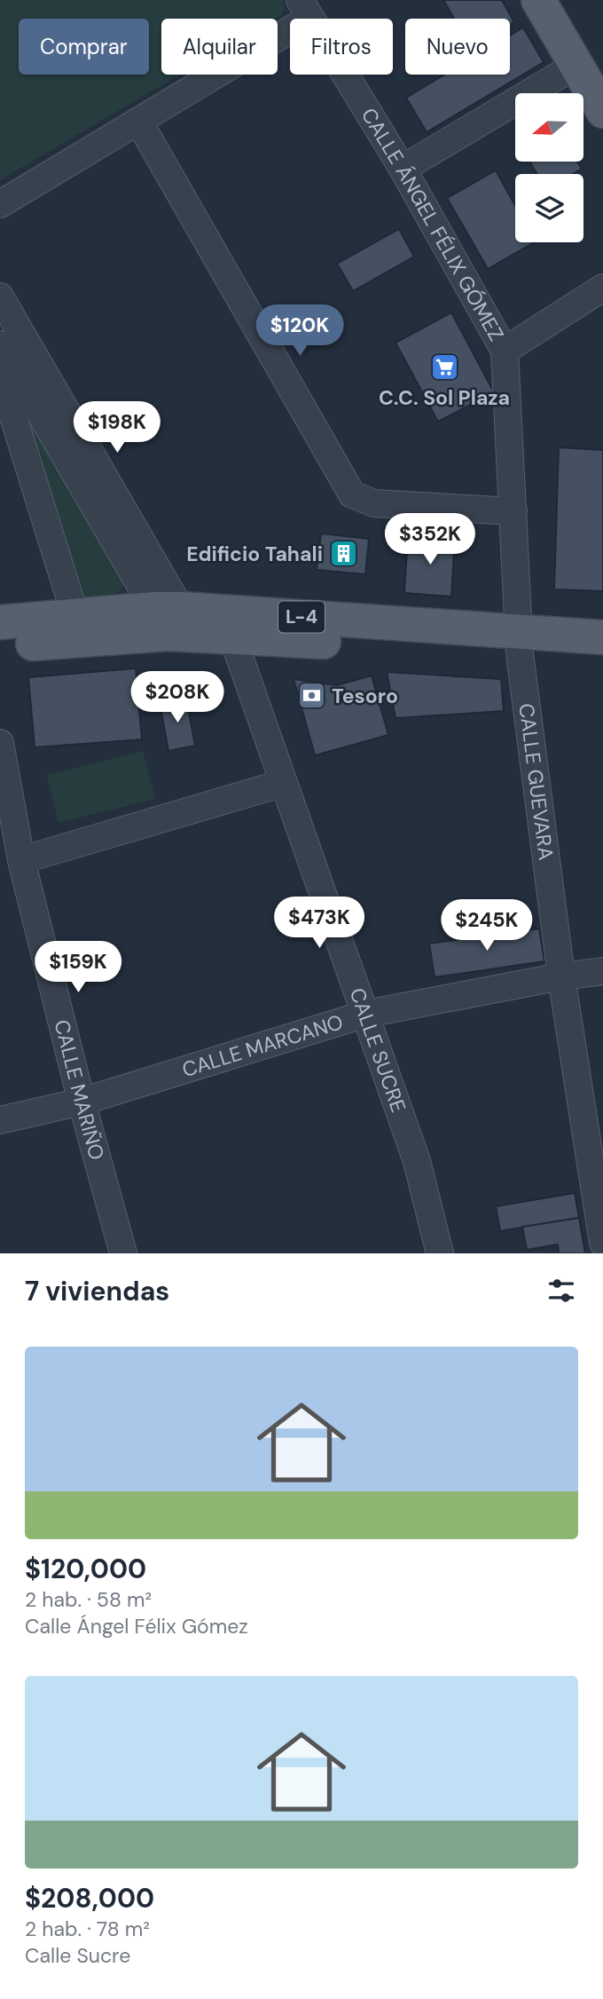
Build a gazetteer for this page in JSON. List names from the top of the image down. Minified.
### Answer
{"streets":{"main road":["L-4"],"street":["CALLE ÁNGEL FÉLIX GÓMEZ","CALLE GUEVARA","CALLE MARCANO","CALLE SUCRE","CALLE MARIÑO"]},"crossings":[["CALLE ÁNGEL FÉLIX GÓMEZ","L-4"],["CALLE ÁNGEL FÉLIX GÓMEZ","CALLE GUEVARA"],["L-4","CALLE GUEVARA"],["L-4","CALLE SUCRE"],["CALLE GUEVARA","CALLE MARCANO"],["CALLE MARCANO","CALLE SUCRE"],["CALLE MARCANO","CALLE MARIÑO"]],"places":{"supermarket":["C.C. Sol Plaza"],"building":["Edificio Tahali"],"bank":["Tesoro"]},"north":"left","page":{"chip":["Comprar","Alquilar","Filtros","Nuevo"],"price":["$120K","$198K","$352K","$208K","$473K","$245K","$159K"],"heading":"7 viviendas","list":[{"name":"$120,000","note":"2 hab. · 58 m² · Calle Ángel Félix Gómez"},{"name":"$208,000","note":"2 hab. · 78 m² · Calle Sucre"}]}}
